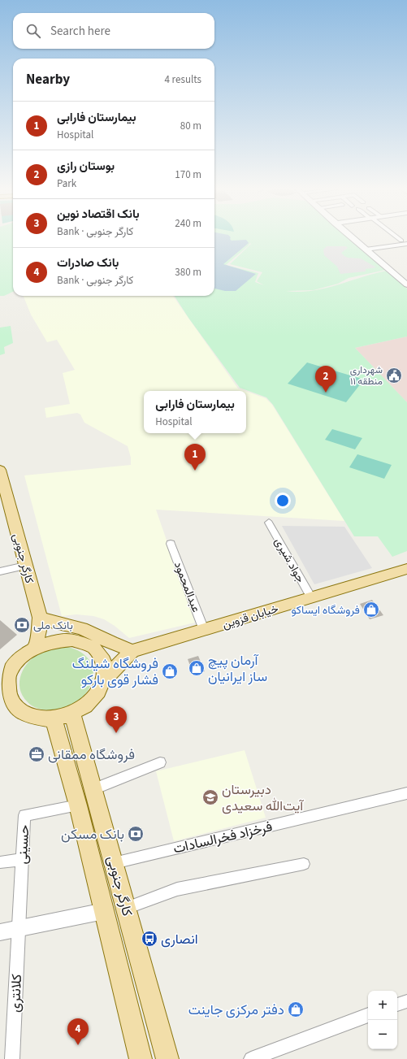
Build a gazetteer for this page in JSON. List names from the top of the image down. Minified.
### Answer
{"streets":{"main road":["کارگر جنوبی","خیابان قزوین"],"street":["جواد شیری","عبدالمحمود","فرخزاد فخرالسادات","حسینی","کلانتری"]},"crossings":[["کارگر جنوبی","فرخزاد فخرالسادات"],["کارگر جنوبی","حسینی"],["جواد شیری","خیابان قزوین"],["عبدالمحمود","خیابان قزوین"],["حسینی","کلانتری"]],"places":{"public building":["شهرداری منطقه ۱۱"],"shop":["فروشگاه ایساکو","آرمان پیچ ساز ایرانیان","فروشگاه شیلنگ فشار قوی بارکو","دفتر مرکزی جاینت"],"bank":["بانک ملی","بانک مسکن"],"office":["فروشگاه ممقانی"],"school or university":["دبیرستان آیت‌الله سعیدی"],"bus stop":["انصاری"]},"page":{"search":"Search here","heading":["Nearby","4 results"],"list":[{"mark":"1","name":"بیمارستان فارابی","note":"Hospital","value":"80 m"},{"mark":"2","name":"بوستان رازی","note":"Park","value":"170 m"},{"mark":"3","name":"بانک اقتصاد نوین","note":"Bank · کارگر جنوبی","value":"240 m"},{"mark":"4","name":"بانک صادرات","note":"Bank · کارگر جنوبی","value":"380 m"}],"pins":["2","1","3","4"],"popup":["بیمارستان فارابی","Hospital"],"map_buttons":["+","−"]}}
